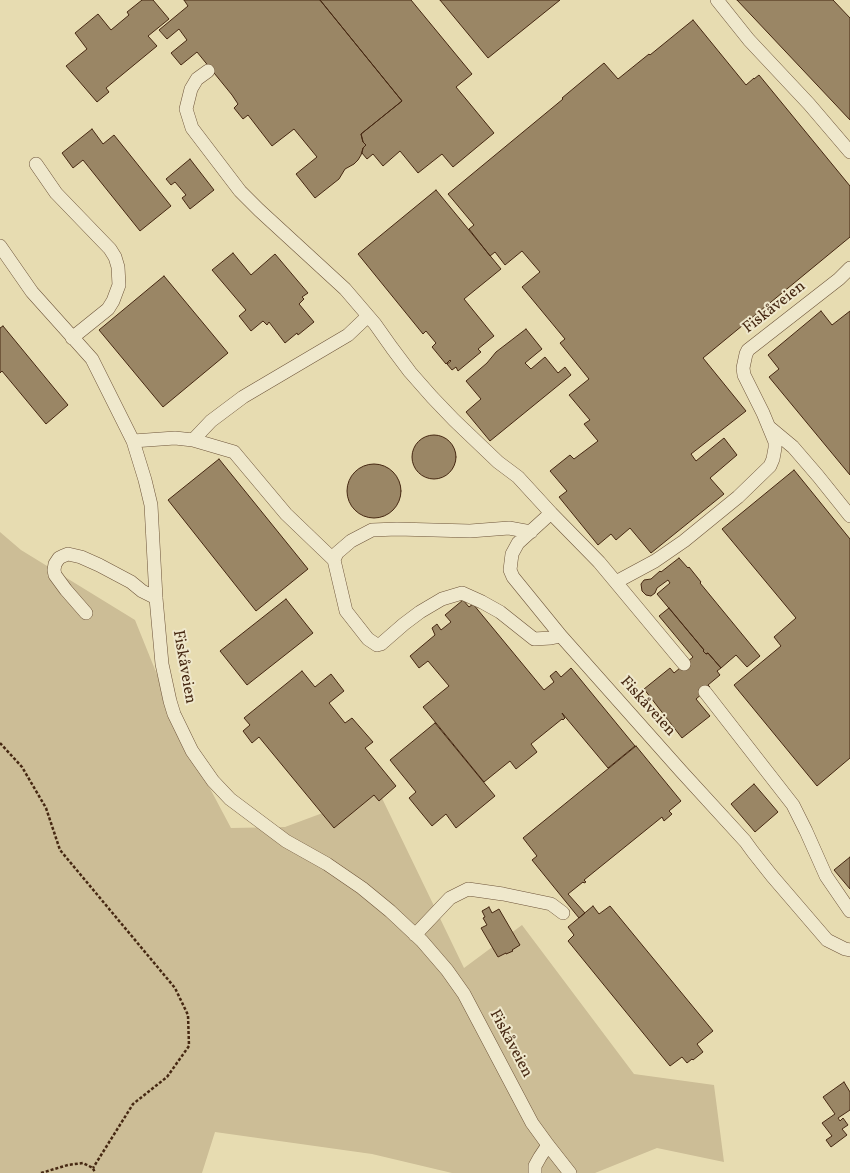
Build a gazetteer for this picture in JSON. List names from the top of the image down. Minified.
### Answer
{"streets":{"lane":["Fiskåveien"]}}
